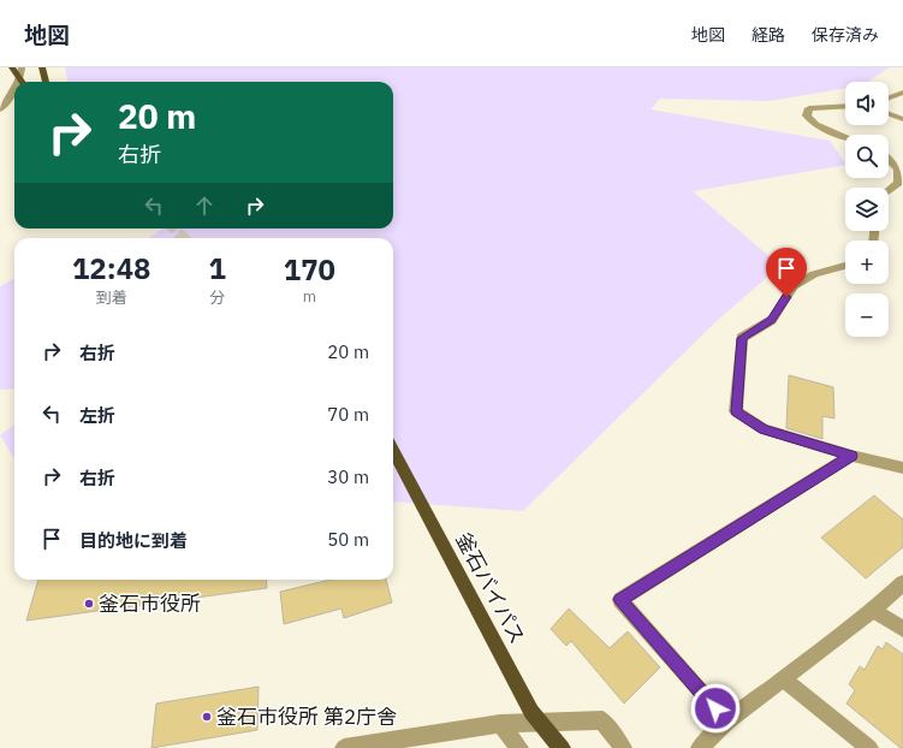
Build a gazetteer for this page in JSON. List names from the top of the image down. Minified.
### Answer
{"streets":{"highway":["釜石バイパス"]},"places":["釜石市役所","釜石市役所 第2庁舎"],"page":{"header":"地図","nav":["地図","経路","保存済み"],"map_buttons":["+","−"],"turn":["20 m","右折"],"eta":["12:48","到着","1","分","170","m"],"list":[{"name":"右折","value":"20 m"},{"name":"左折","value":"70 m"},{"name":"右折","value":"30 m"},{"name":"目的地に到着","value":"50 m"}]}}
